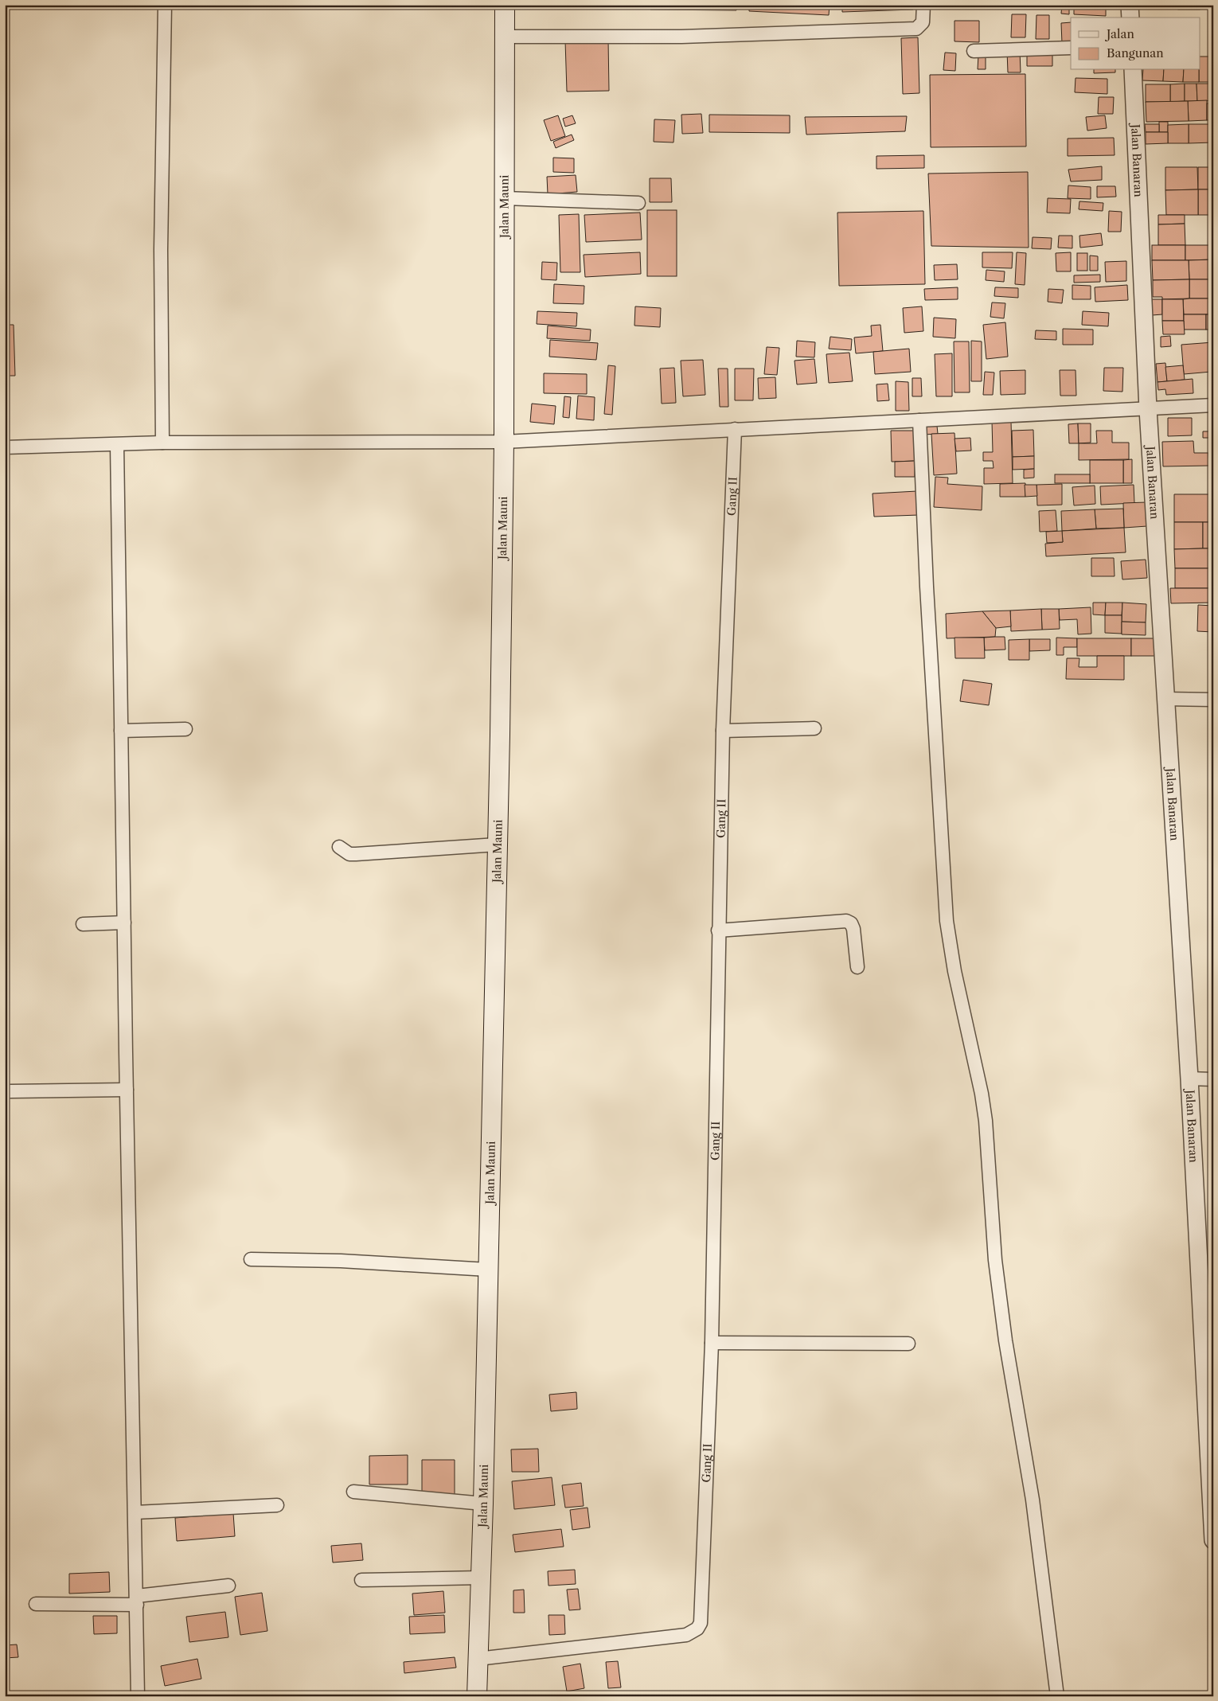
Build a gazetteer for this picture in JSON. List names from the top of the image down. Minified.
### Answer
{"streets":{"main road":["Jalan Mauni"],"street":["Jalan Banaran","Gang II"]},"crossings":[["Jalan Mauni","Gang II"]],"legend":["Jalan","Bangunan"]}
